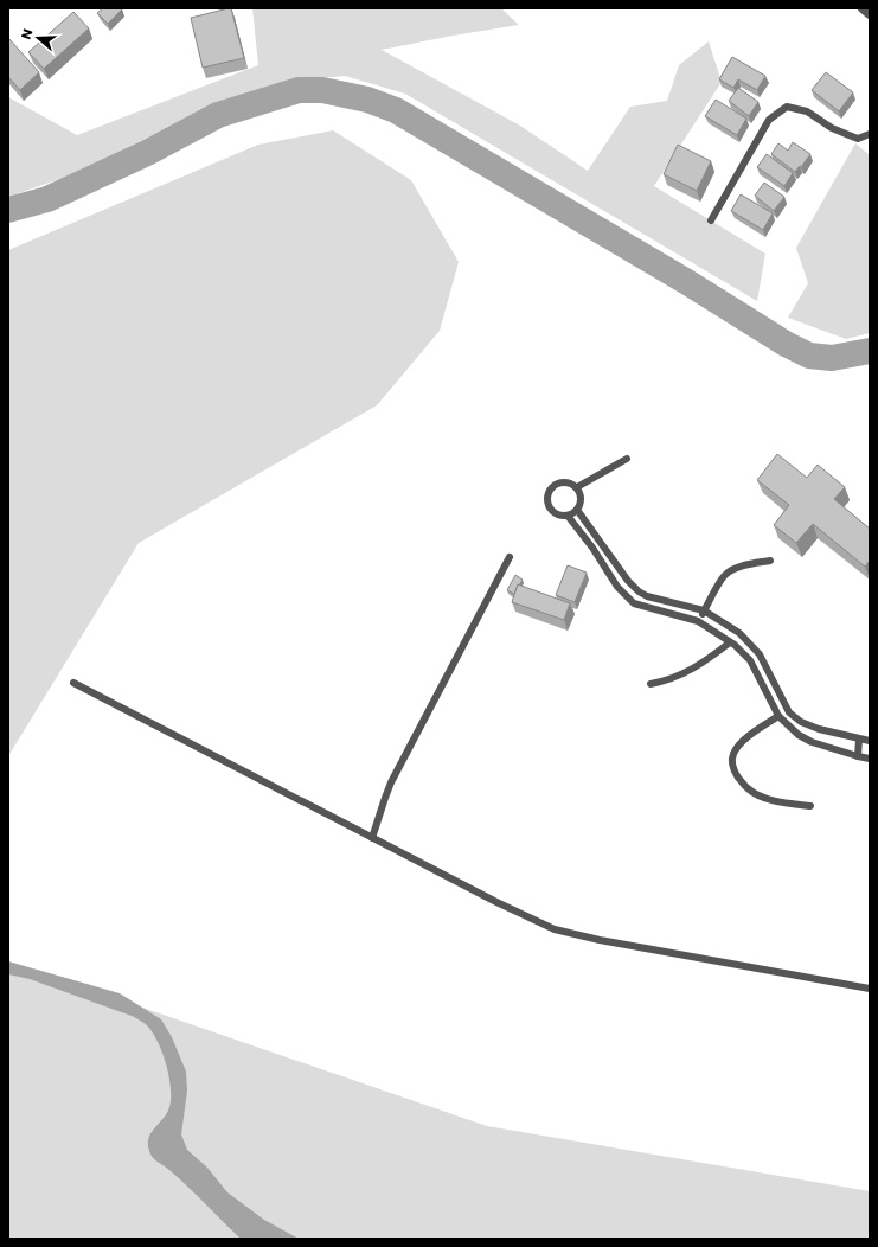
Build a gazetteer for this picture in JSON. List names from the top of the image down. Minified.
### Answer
{"north":"left"}
